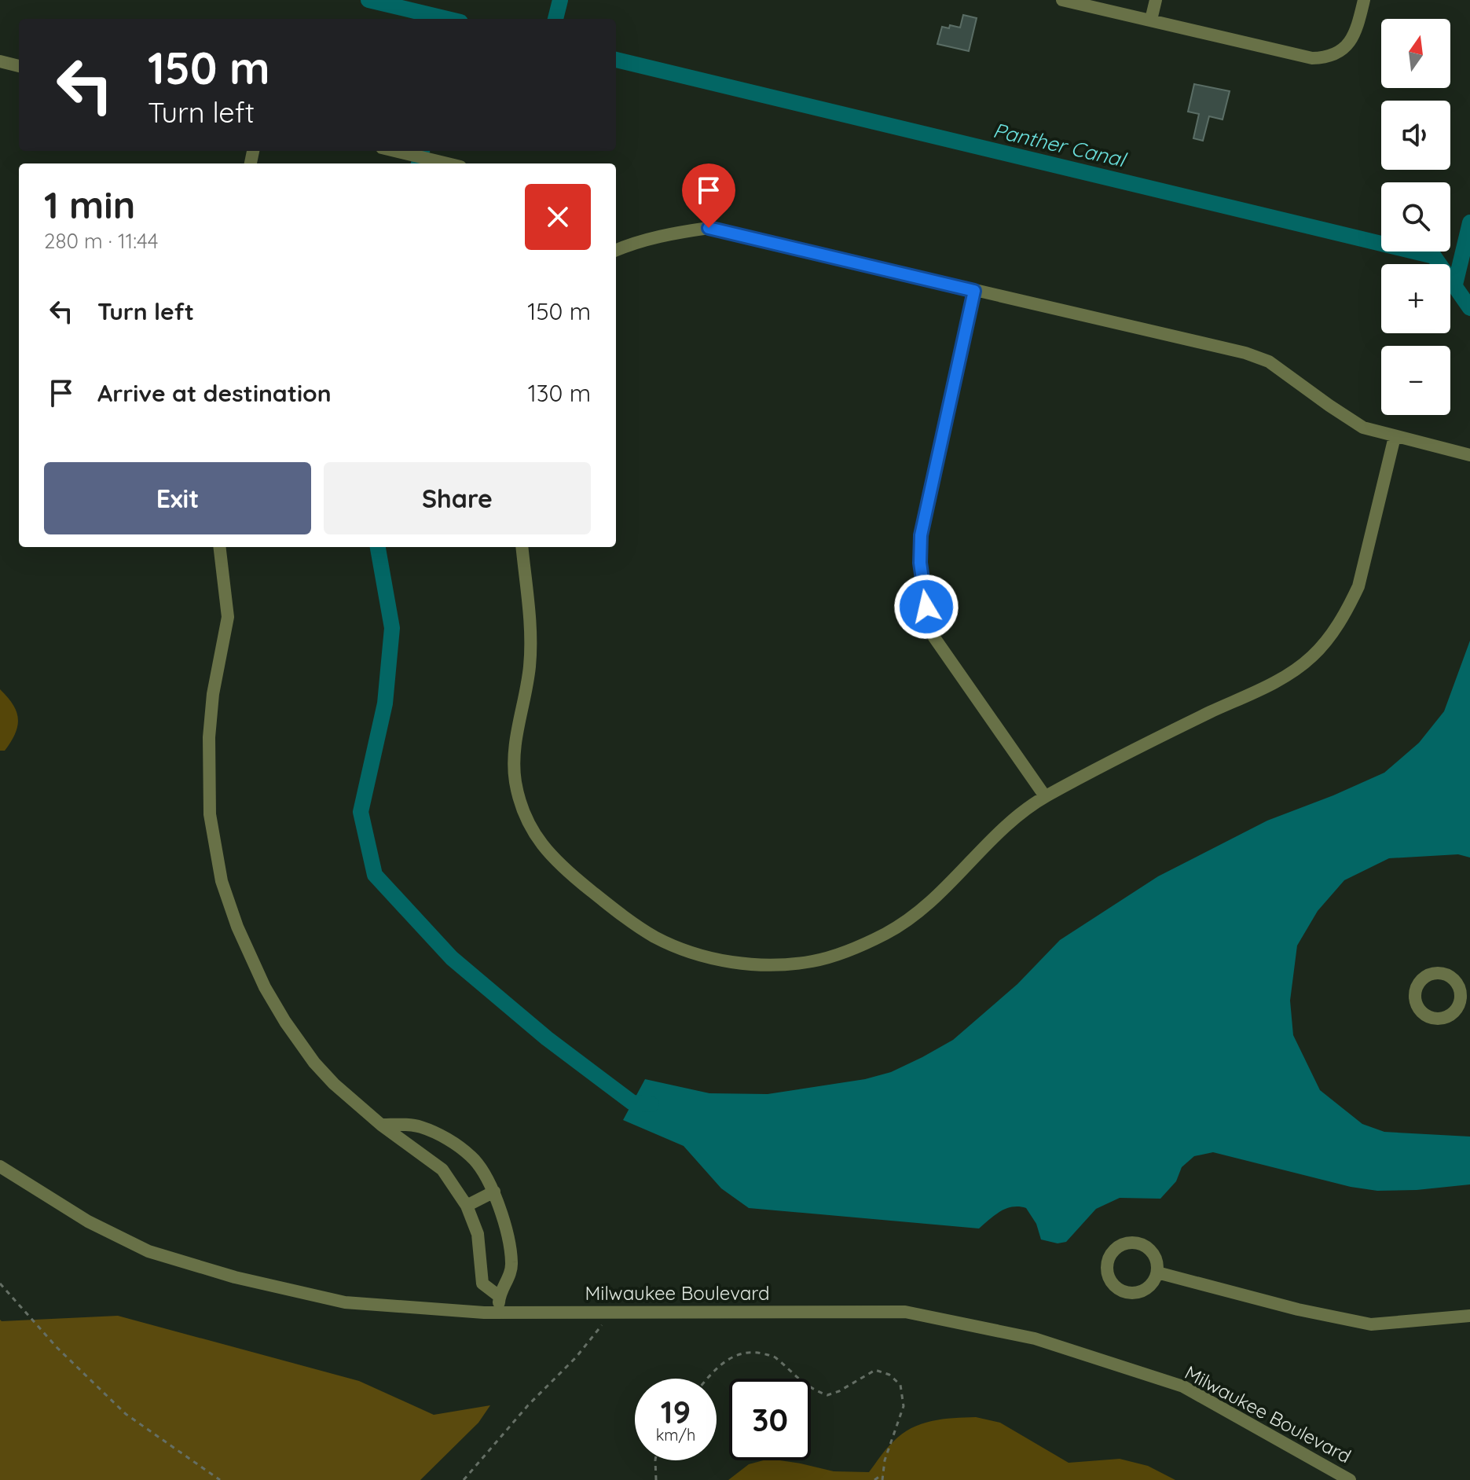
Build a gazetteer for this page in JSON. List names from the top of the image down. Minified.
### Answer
{"streets":{"street":["Milwaukee Boulevard"]},"water":["Panther Canal"],"north":"top","page":{"map_buttons":["+","−"],"turn":["150 m","Turn left"],"heading":["1 min","280 m · 11:44"],"list":[{"name":"Turn left","value":"150 m"},{"name":"Arrive at destination","value":"130 m"}],"buttons":["Exit","Share"],"speed":"19 km/h","limit":"30"}}
